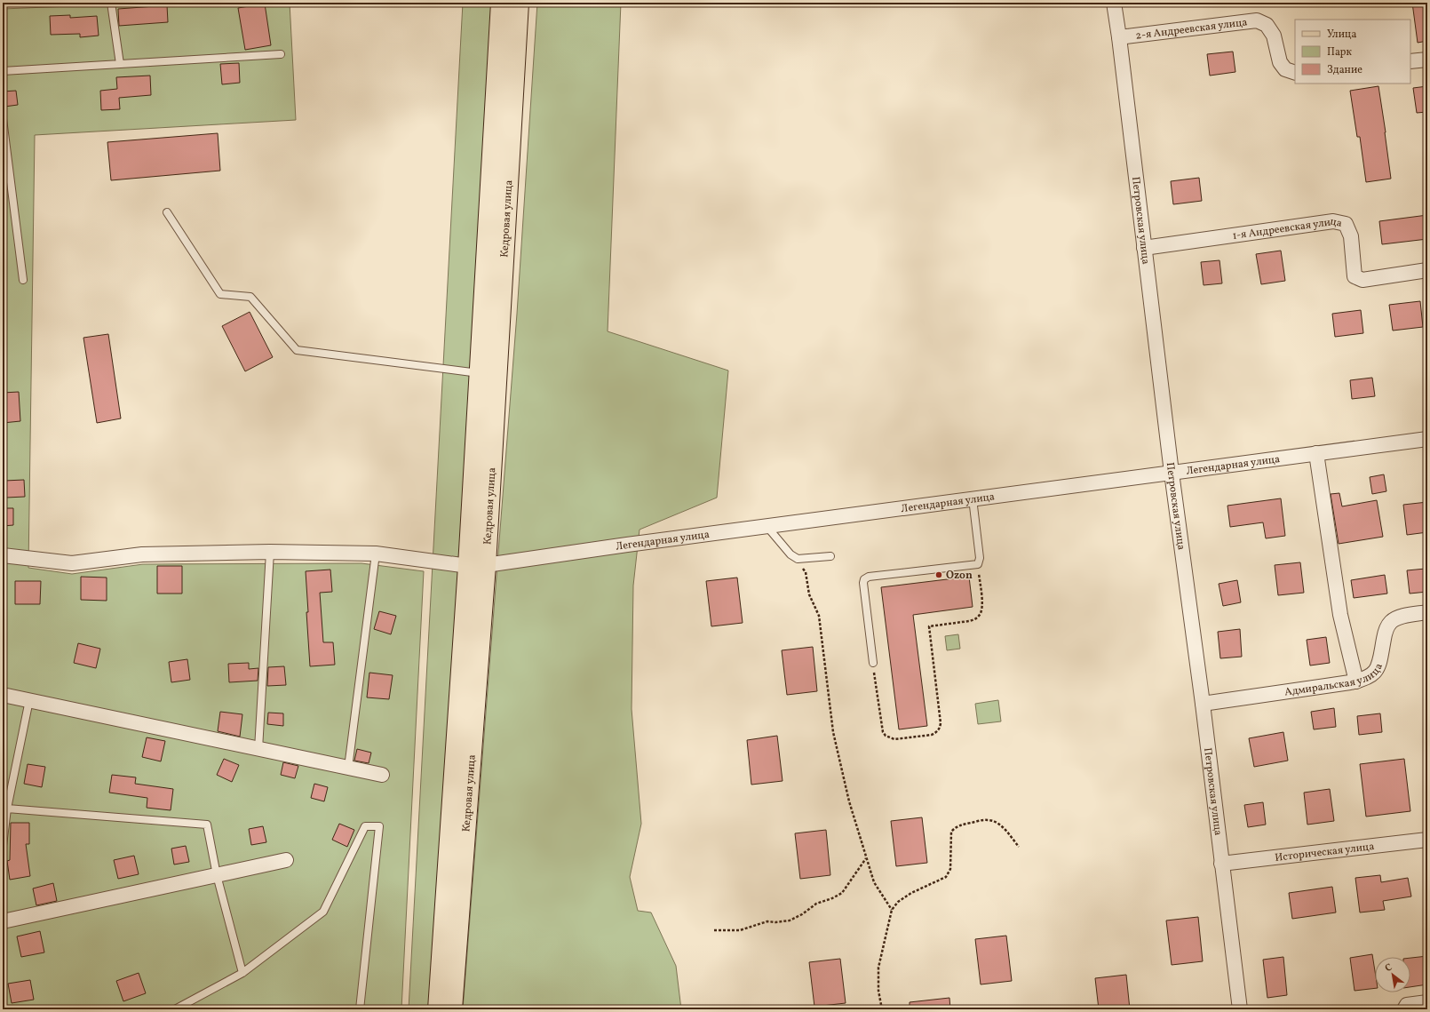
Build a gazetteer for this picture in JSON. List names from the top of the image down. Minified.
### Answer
{"streets":{"main road":["Кедровая улица"],"street":["2-я Андреевская улица","Петровская улица","1-я Андреевская улица","Легендарная улица","Адмиральская улица","Историческая улица"]},"crossings":[["2-я Андреевская улица","Петровская улица"],["Кедровая улица","Легендарная улица"],["Петровская улица","1-я Андреевская улица"],["Петровская улица","Легендарная улица"],["Петровская улица","Адмиральская улица"],["Петровская улица","Историческая улица"]],"places":["Ozon"],"legend":["Улица","Парк","Здание"],"north":"top left"}
